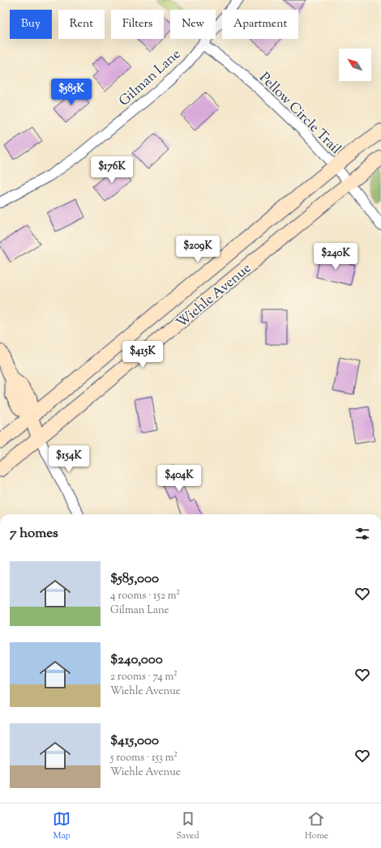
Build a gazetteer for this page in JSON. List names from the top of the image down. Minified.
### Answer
{"streets":{"main road":["Wiehle Avenue"],"street":["Gilman Lane","Pellow Circle Trail"]},"crossings":[["Gilman Lane","Pellow Circle Trail"],["Pellow Circle Trail","Wiehle Avenue"]],"north":"top left","page":{"chip":["Buy","Rent","Filters","New","Apartment"],"price":["$585K","$176K","$209K","$240K","$415K","$154K","$404K"],"heading":"7 homes","list":[{"name":"$585,000","note":"4 rooms · 152 m² · Gilman Lane"},{"name":"$240,000","note":"2 rooms · 74 m² · Wiehle Avenue"},{"name":"$415,000","note":"5 rooms · 153 m² · Wiehle Avenue"}],"tabs":["Map","Saved","Home"]}}
